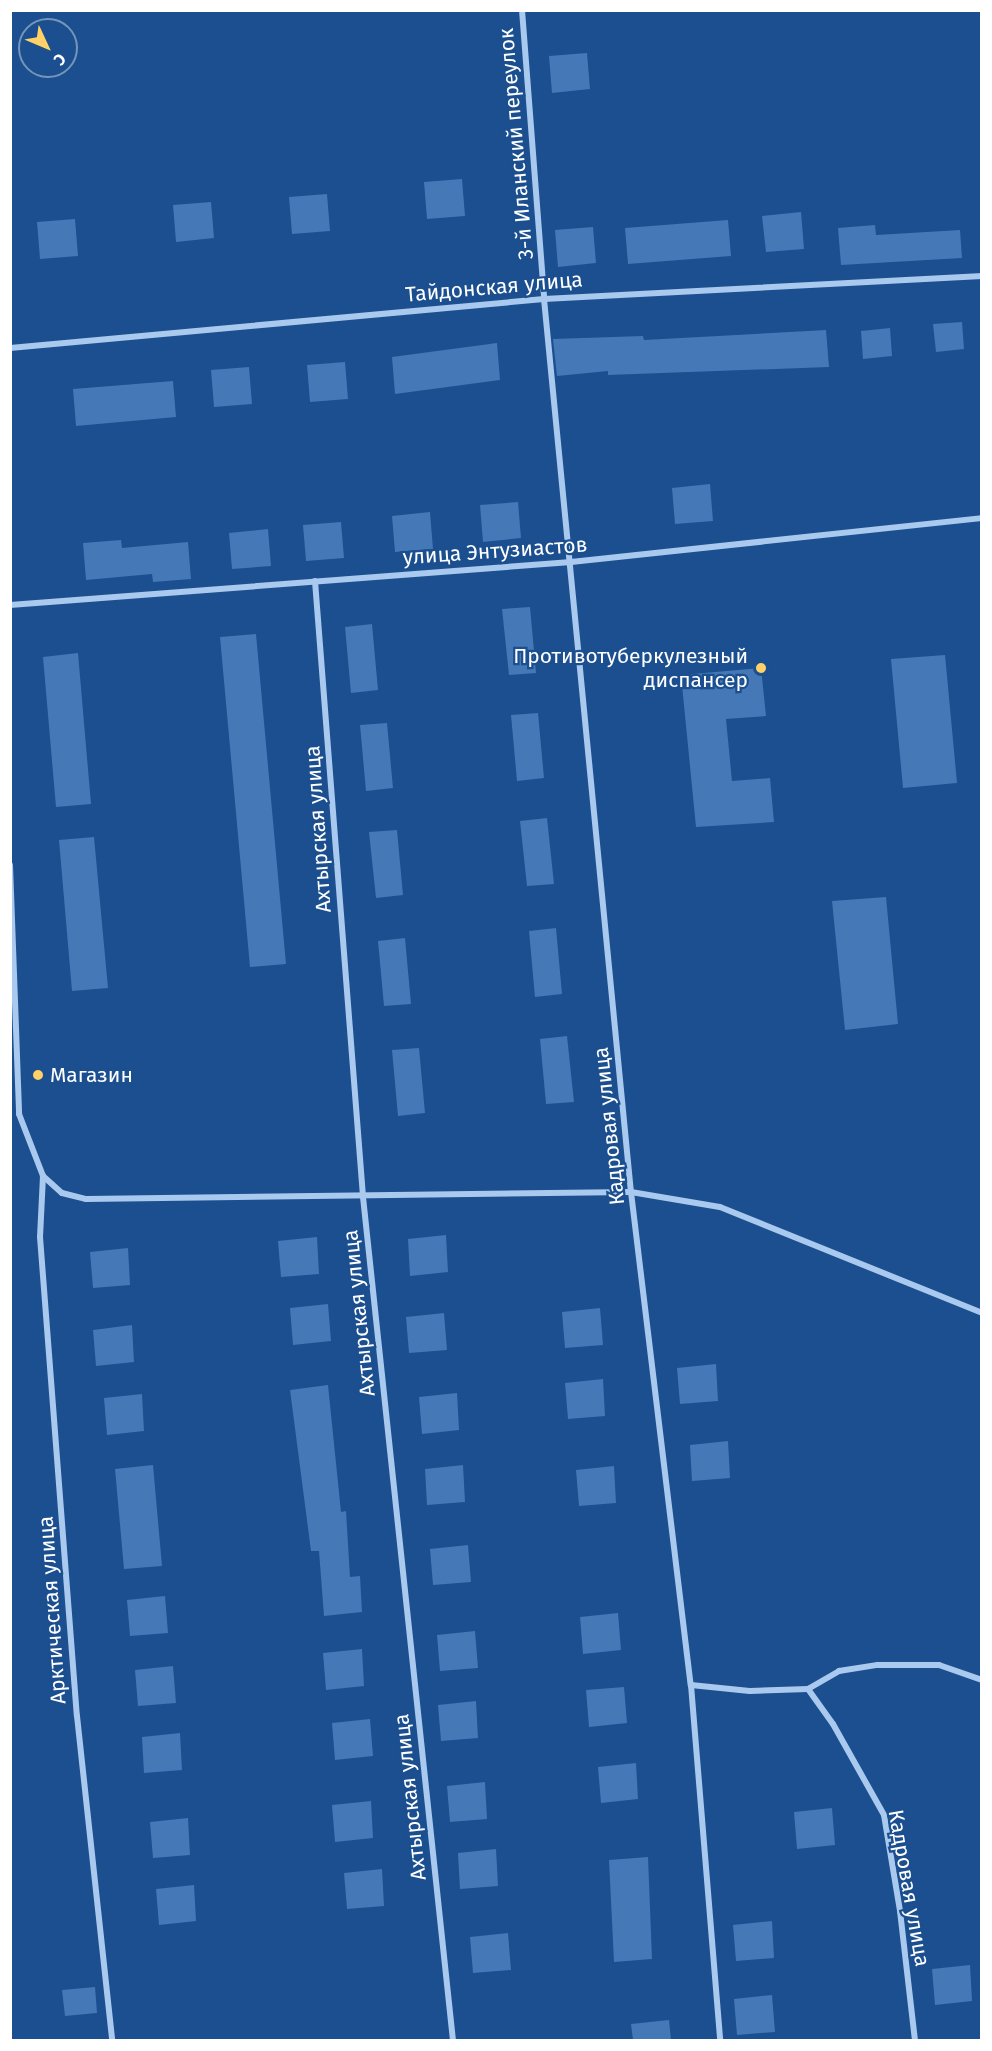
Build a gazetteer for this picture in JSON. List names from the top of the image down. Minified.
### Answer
{"streets":{"street":["3-й Иланский переулок","Тайдонская улица","улица Энтузиастов","Ахтырская улица","Кадровая улица","Арктическая улица"]},"crossings":[["3-й Иланский переулок","Тайдонская улица"],["3-й Иланский переулок","улица Энтузиастов"],["3-й Иланский переулок","Кадровая улица"],["улица Энтузиастов","Ахтырская улица"],["улица Энтузиастов","Кадровая улица"]],"places":["Противотуберкулезный диспансер","Магазин"],"north":"bottom right"}
